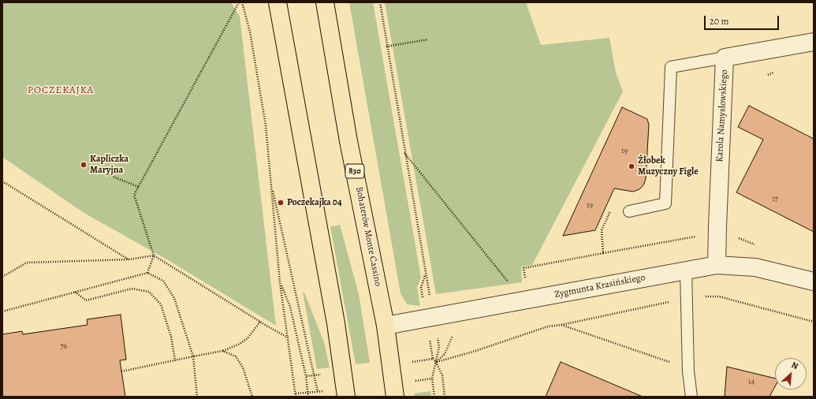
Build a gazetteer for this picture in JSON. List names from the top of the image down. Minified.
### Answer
{"streets":{"main road":["830","Bohaterów Monte Cassino"],"street":["Karola Namysłowskiego","Zygmunta Krasińskiego"]},"crossings":[["Karola Namysłowskiego","Zygmunta Krasińskiego"],["Bohaterów Monte Cassino","Zygmunta Krasińskiego"]],"districts":["POCZEKAJKA"],"places":["Kapliczka Maryjna","Żłobek Muzyczny Figle","Poczekajka 04"],"house_numbers":["19","17","19","76","14"],"scale_bar":"20 m","north":"top right"}
